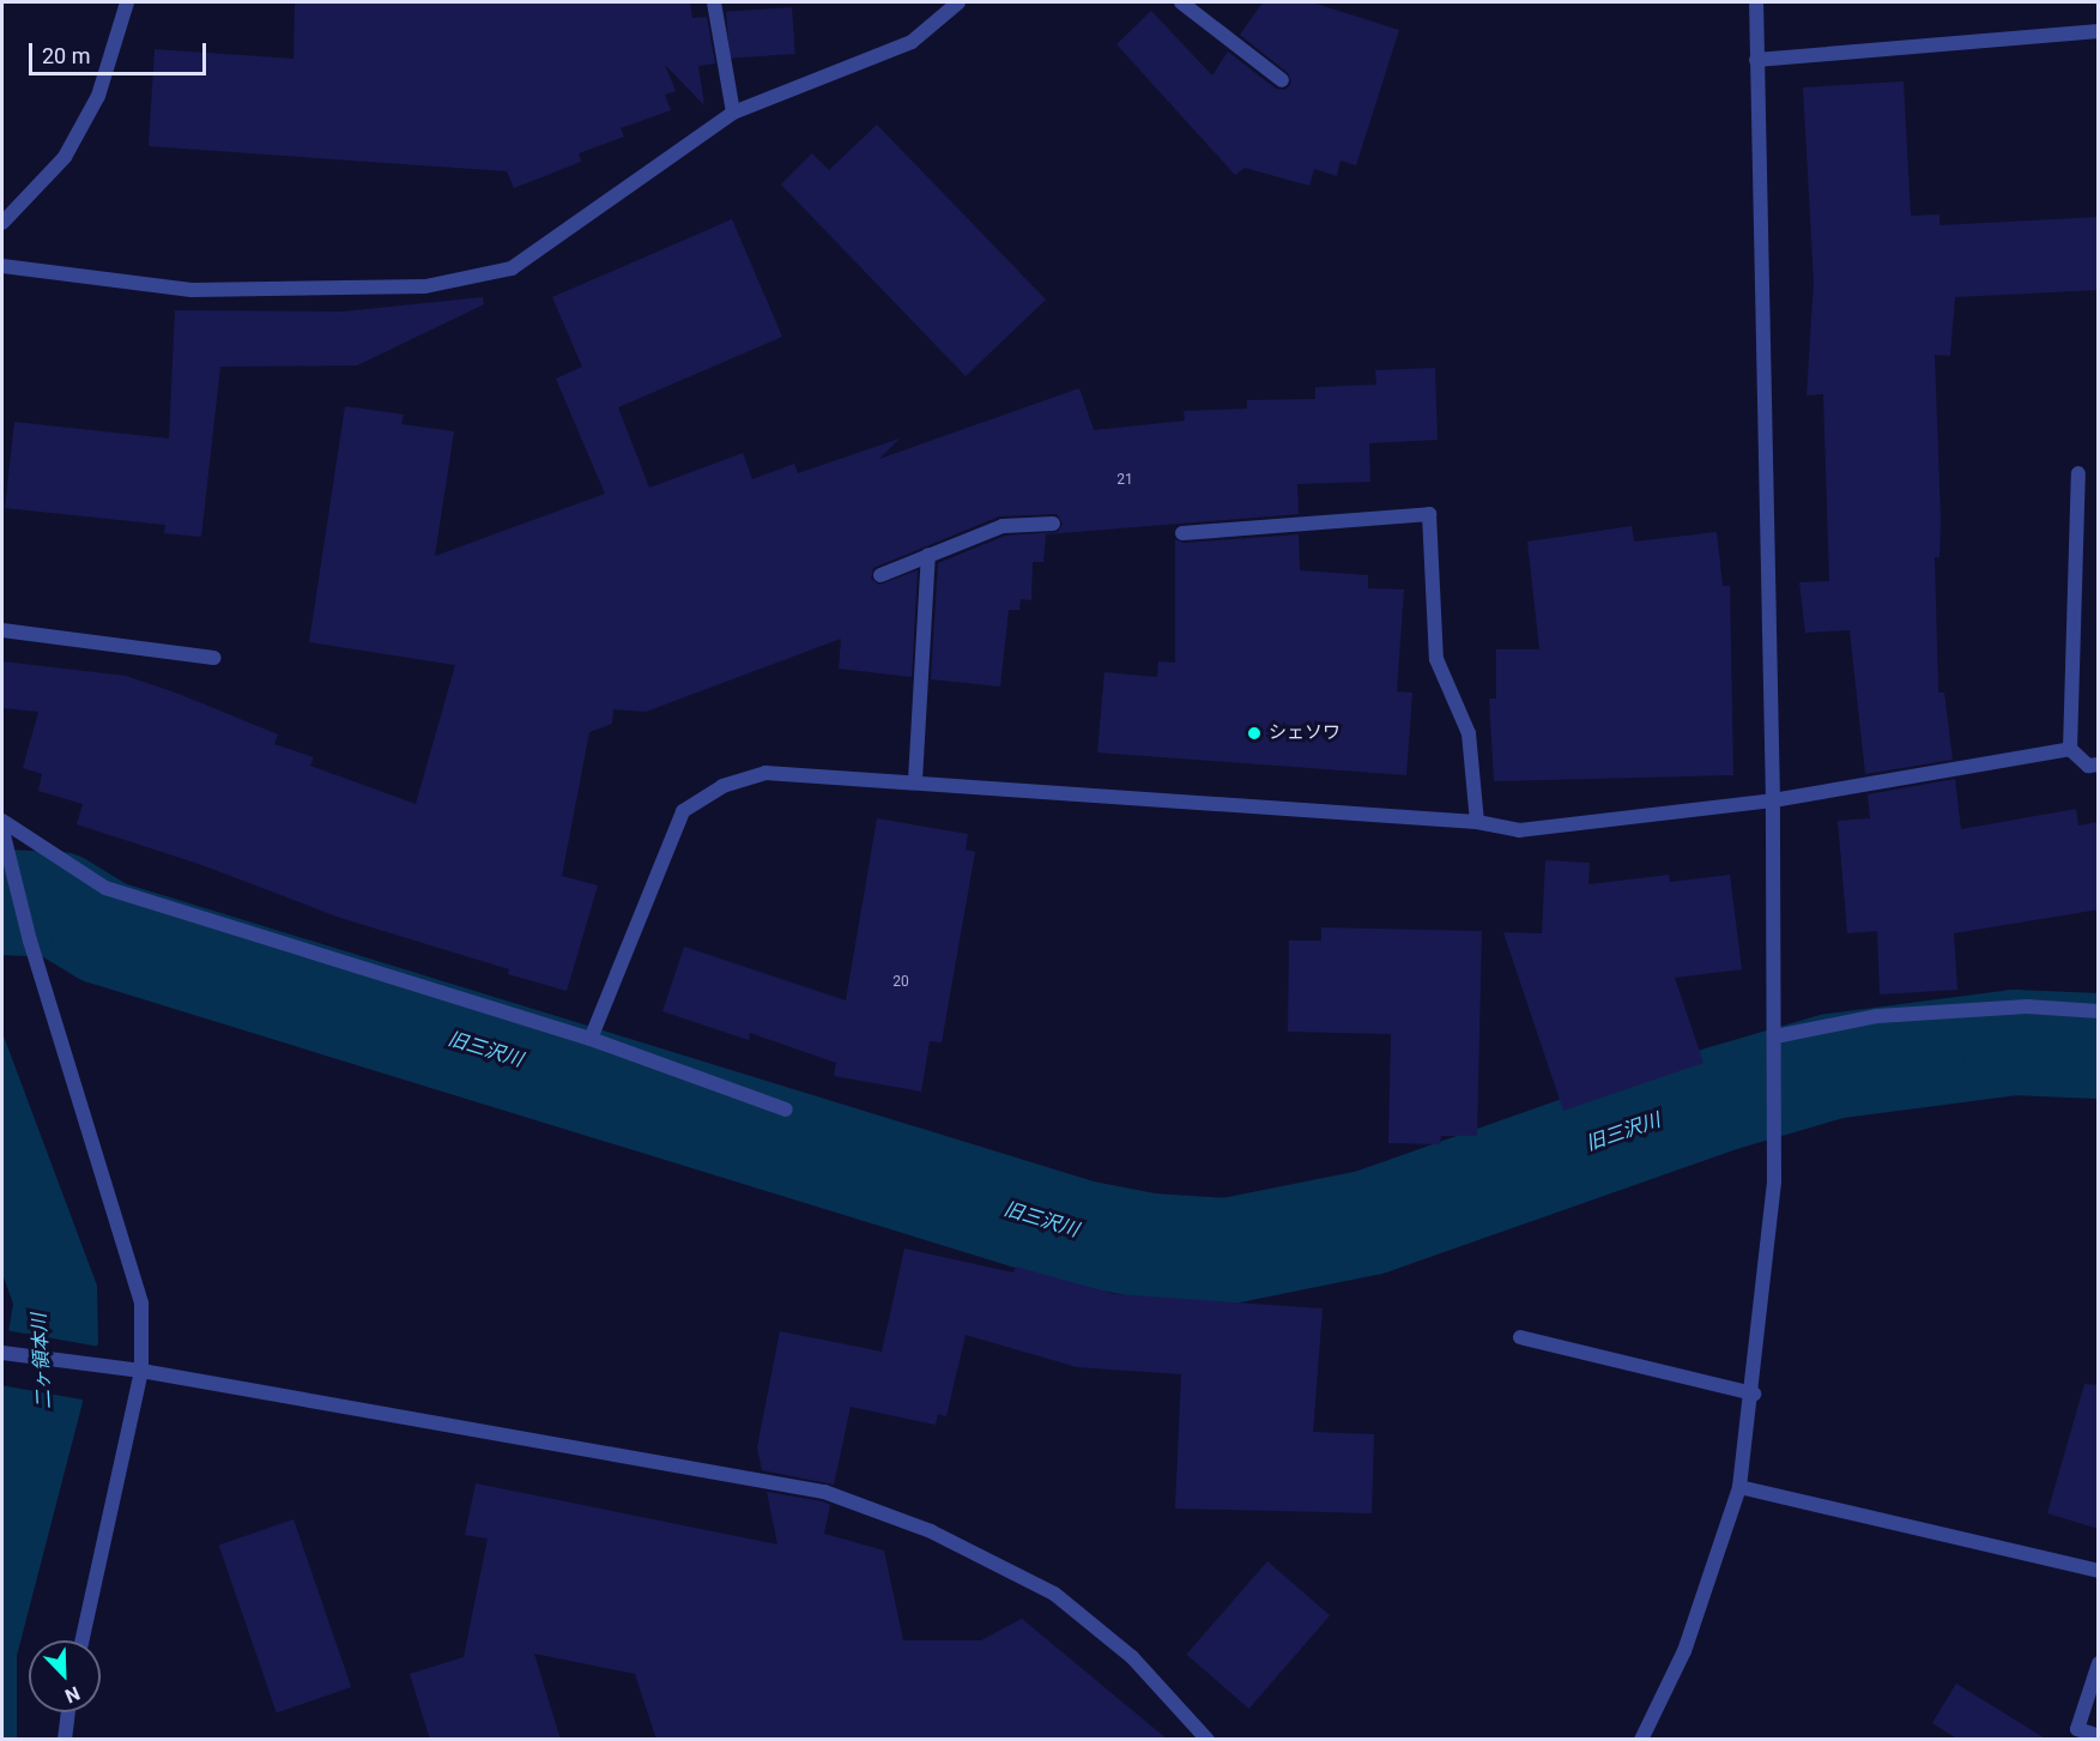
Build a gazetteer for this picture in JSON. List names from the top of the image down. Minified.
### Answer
{"water":["旧三沢川","二ヶ領本川"],"places":["シェソワ"],"house_numbers":["21","20"],"scale_bar":"20 m","north":"bottom right"}
